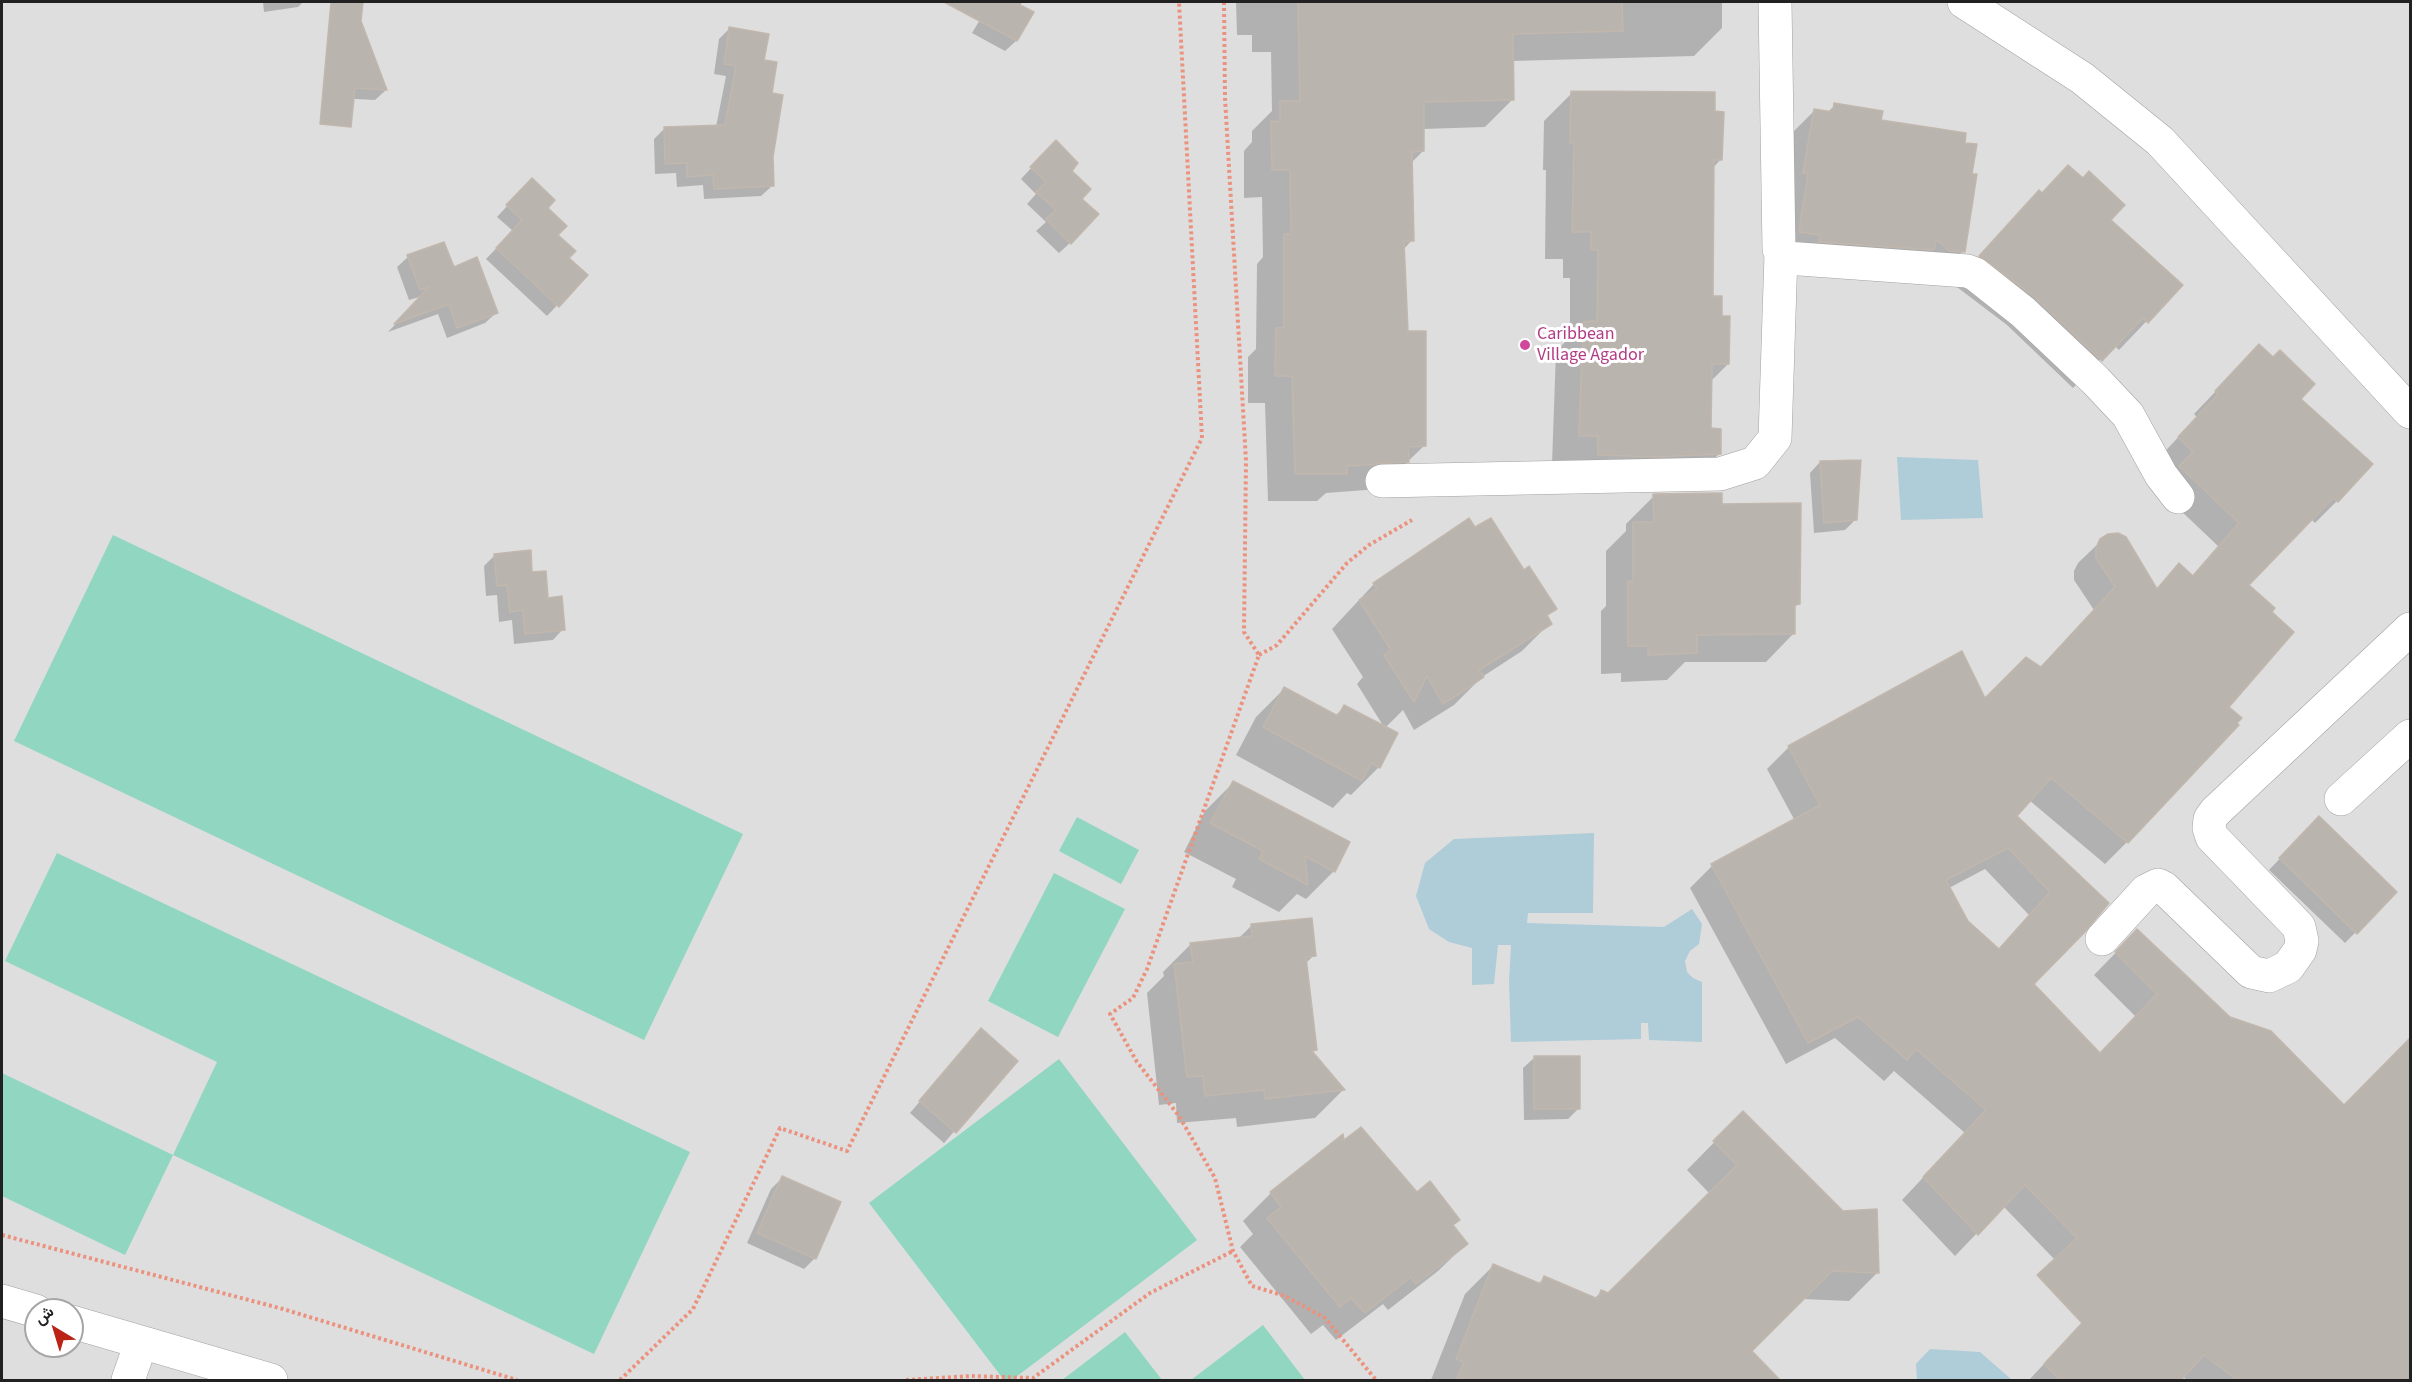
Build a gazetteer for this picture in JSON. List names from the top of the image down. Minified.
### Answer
{"places":["Caribbean Village Agador"],"north":"top left"}
